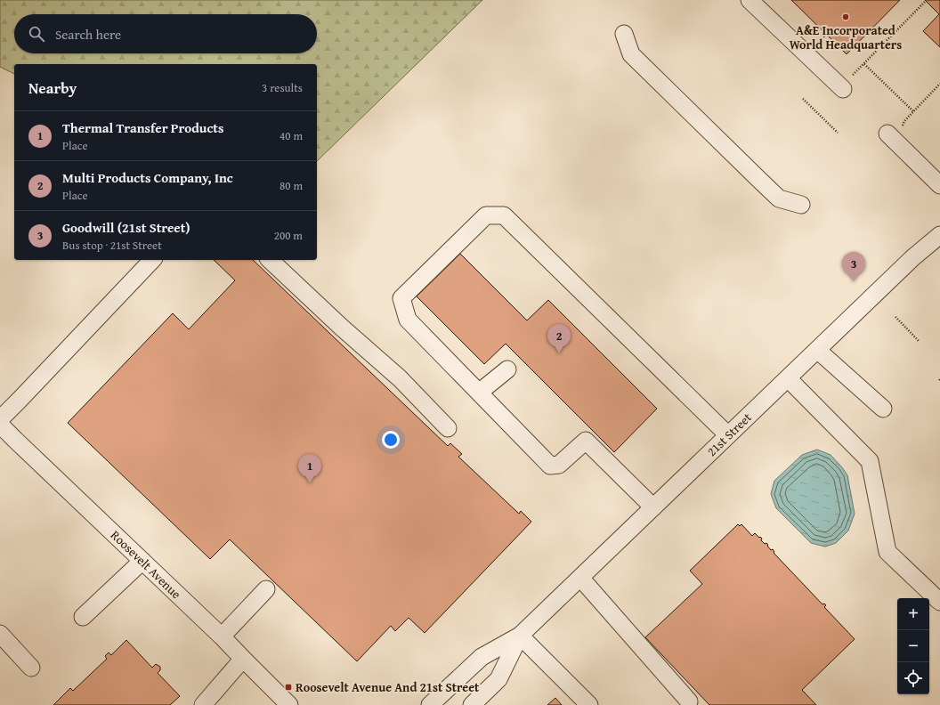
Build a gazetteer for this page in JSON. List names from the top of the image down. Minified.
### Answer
{"streets":{"street":["21st Street","Roosevelt Avenue"]},"places":{"other":["A&E Incorporated World Headquarters"],"transit":["Roosevelt Avenue And 21st Street"]},"page":{"search":"Search here","heading":["Nearby","3 results"],"list":[{"mark":"1","name":"Thermal Transfer Products","note":"Place","value":"40 m"},{"mark":"2","name":"Multi Products Company, Inc","note":"Place","value":"80 m"},{"mark":"3","name":"Goodwill (21st Street)","note":"Bus stop · 21st Street","value":"200 m"}],"pins":["3","2","1"],"map_buttons":["+","−"]}}
